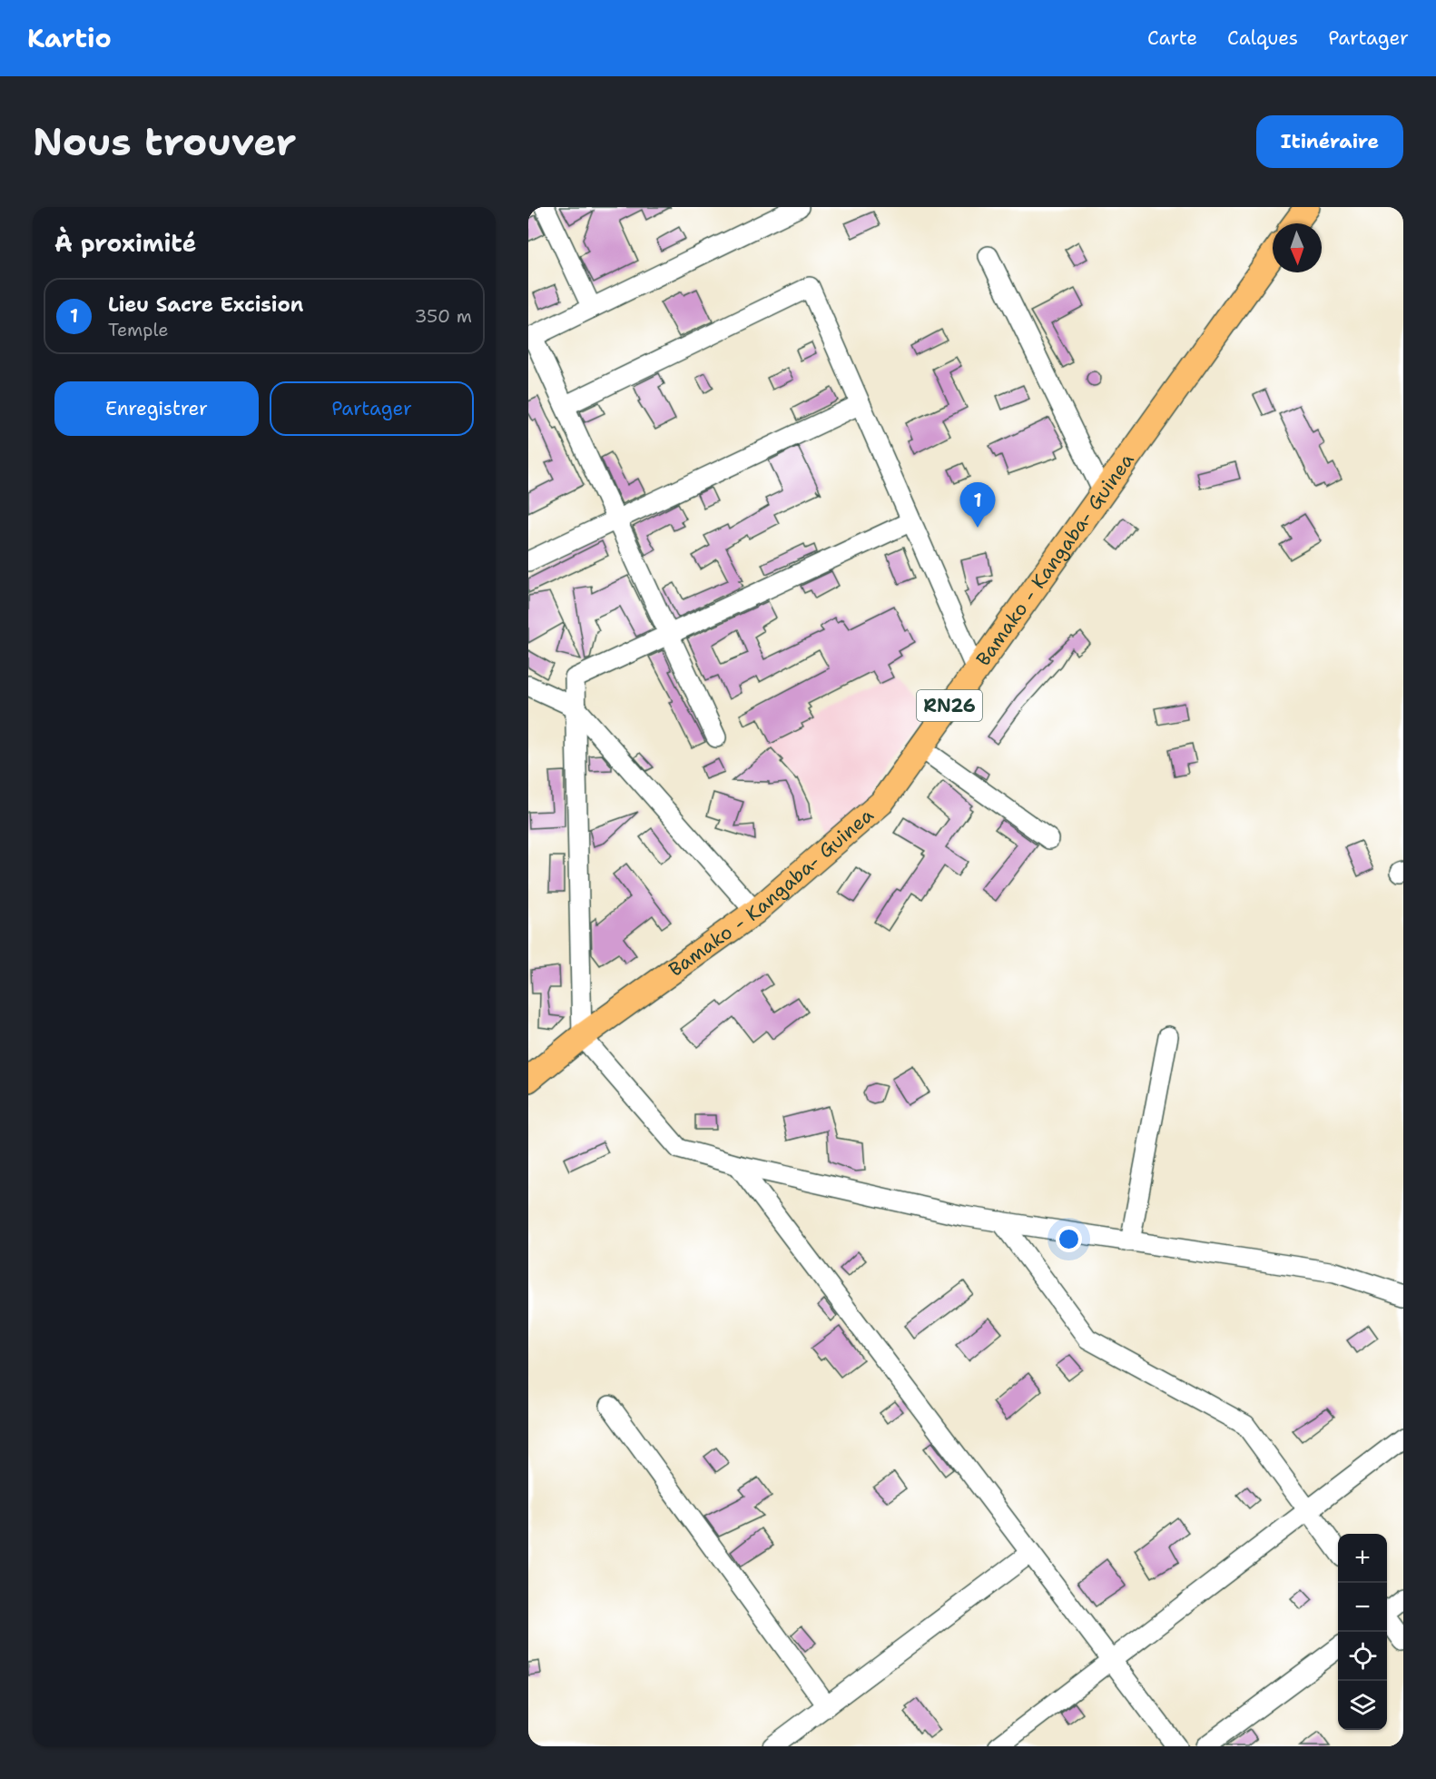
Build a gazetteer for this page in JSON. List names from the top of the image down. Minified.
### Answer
{"streets":{"main road":["Bamako - Kangaba- Guinea","RN26"]},"north":"bottom","page":{"header":"Kartio","nav":["Carte","Calques","Partager"],"buttons":["Itinéraire",["Enregistrer","Partager"]],"title":"Nous trouver","heading":"À proximité","list":[{"mark":"1","name":"Lieu Sacre Excision","note":"Temple","value":"350 m"}],"pins":"1","map_buttons":["+","−"]}}
